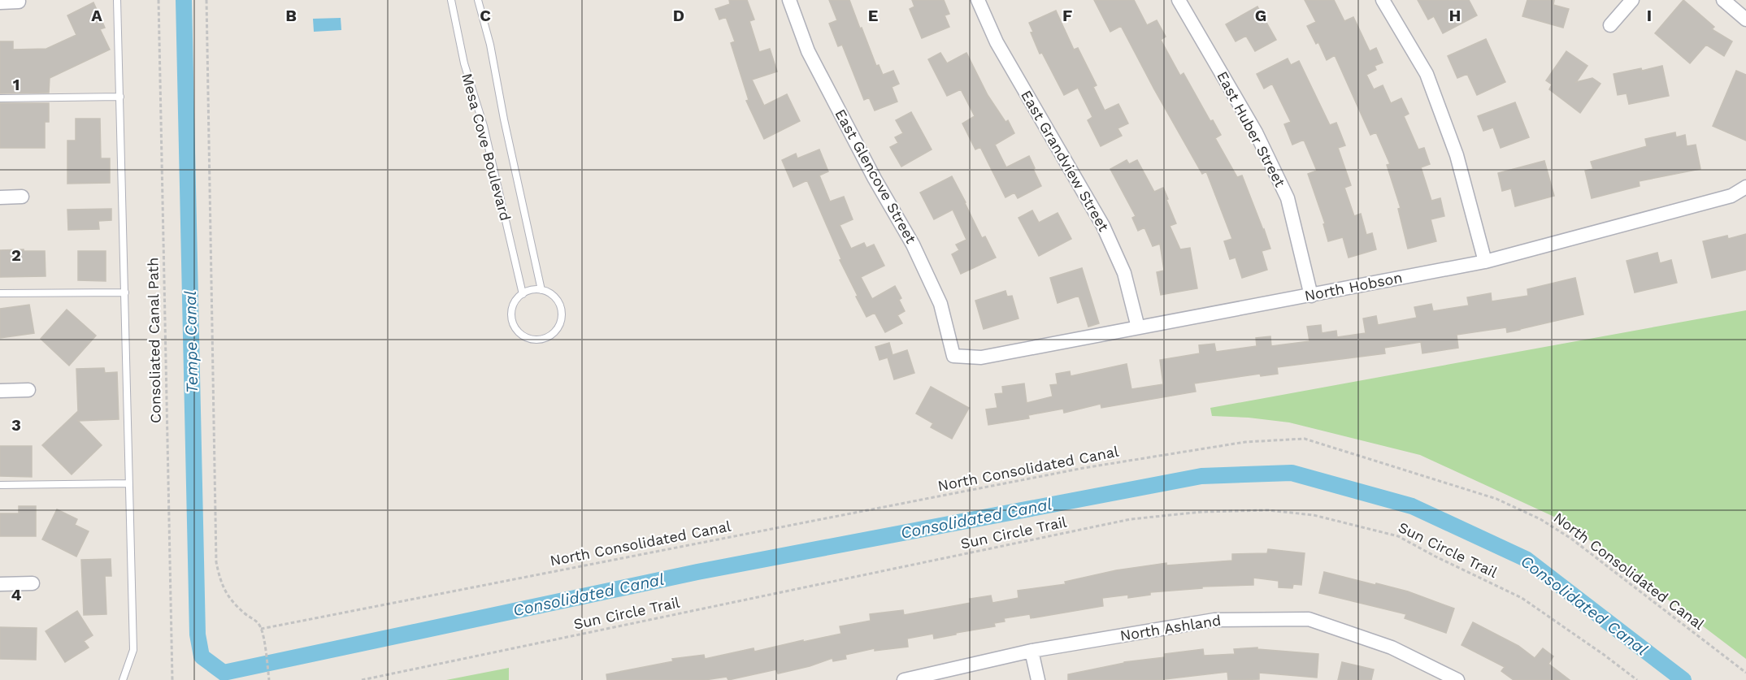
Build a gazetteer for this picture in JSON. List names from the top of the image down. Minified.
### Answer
{"streets":{"street":["East Huber Street","East Grandview Street","East Glencove Street","North Hobson","North Ashland"],"lane":["Mesa Cove Boulevard"],"path":["Consoliated Canal Path","North Consolidated Canal","Sun Circle Trail"]},"crossings":[["East Huber Street","North Hobson"],["East Grandview Street","North Hobson"],["East Glencove Street","North Hobson"]],"water":["Tempe Canal","Consolidated Canal"],"grid":{"columns":["A","B","C","D","E","F","G","H","I"],"rows":["1","2","3","4"]}}
